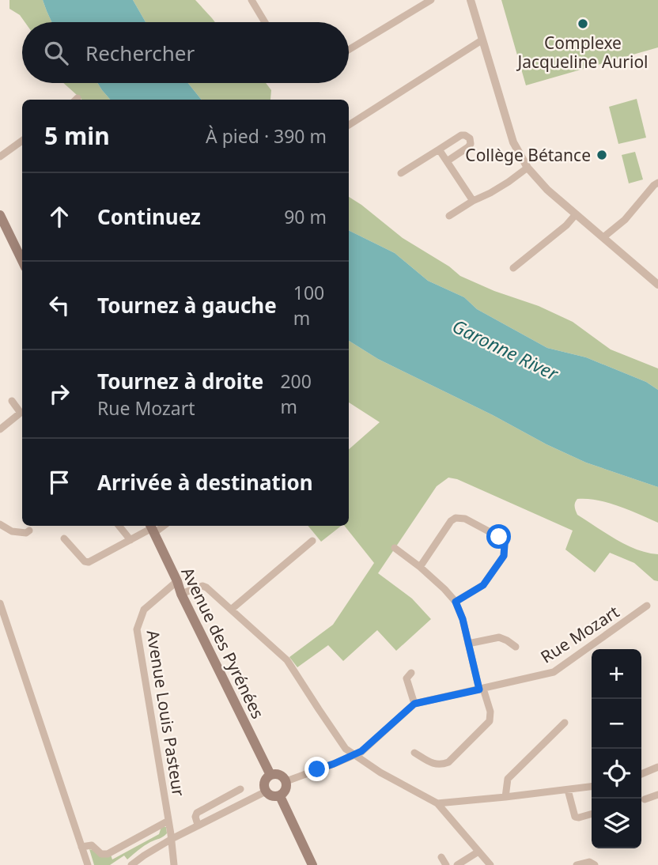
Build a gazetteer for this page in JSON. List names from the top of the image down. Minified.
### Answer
{"streets":{"main road":["Avenue des Pyrénées"],"street":["Rue Mozart","Avenue Louis Pasteur"]},"crossings":[["Rue Mozart","Avenue des Pyrénées"],["Avenue des Pyrénées","Avenue Louis Pasteur"]],"water":["Garonne River"],"places":["Complexe Jacqueline Auriol","Collège Bétance"],"page":{"search":"Rechercher","heading":["5 min","À pied · 390 m"],"list":[["Continuez","90 m"],["Tournez à gauche","100 m"],["Tournez à droite","Rue Mozart","200 m"],"Arrivée à destination"],"map_buttons":["+","−"]}}
